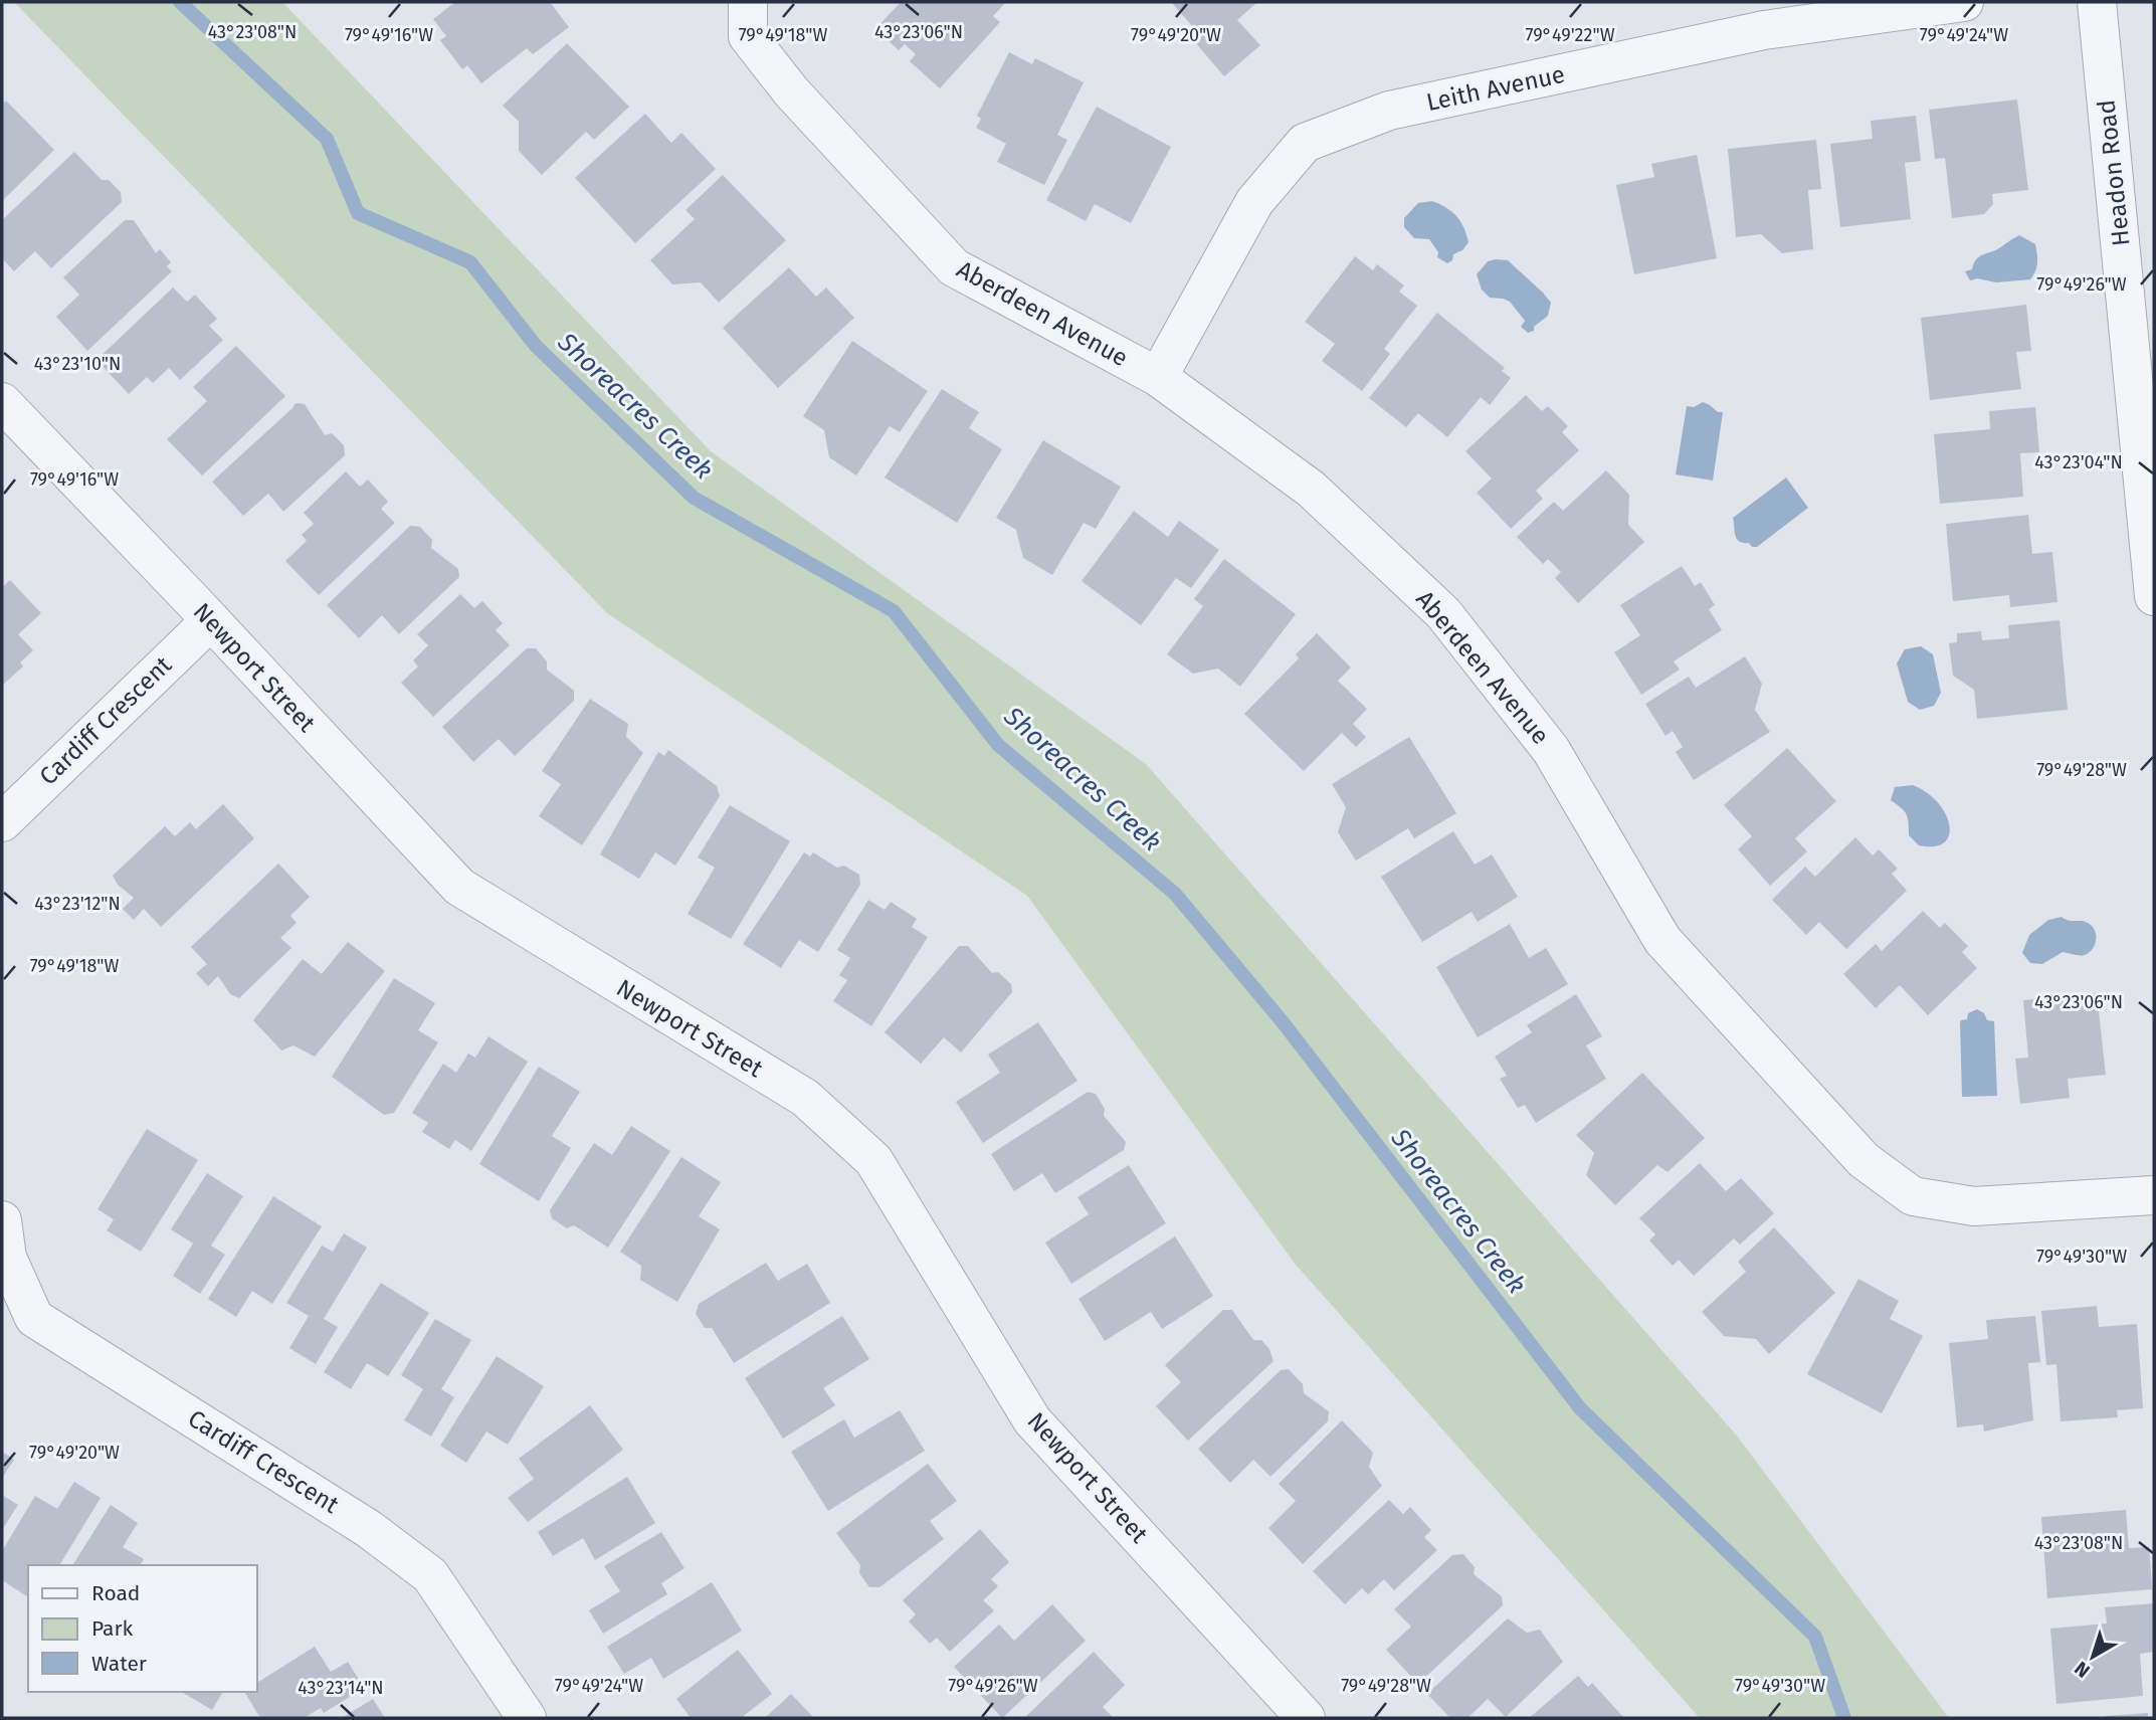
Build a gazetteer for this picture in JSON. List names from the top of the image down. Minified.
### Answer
{"streets":{"street":["Leith Avenue","Headon Road","Aberdeen Avenue","Newport Street","Cardiff Crescent"]},"crossings":[["Leith Avenue","Aberdeen Avenue"],["Newport Street","Cardiff Crescent"]],"water":["Shoreacres Creek"],"legend":["Road","Park","Water"],"north":"bottom left","coordinates":["43°23'08\"N","43°23'06\"N","79°49'16\"W","79°49'18\"W","79°49'20\"W","79°49'22\"W","79°49'24\"W","79°49'26\"W","43°23'10\"N","43°23'04\"N","79°49'28\"W","43°23'12\"N","79°49'30\"W","43°23'14\"N"]}
